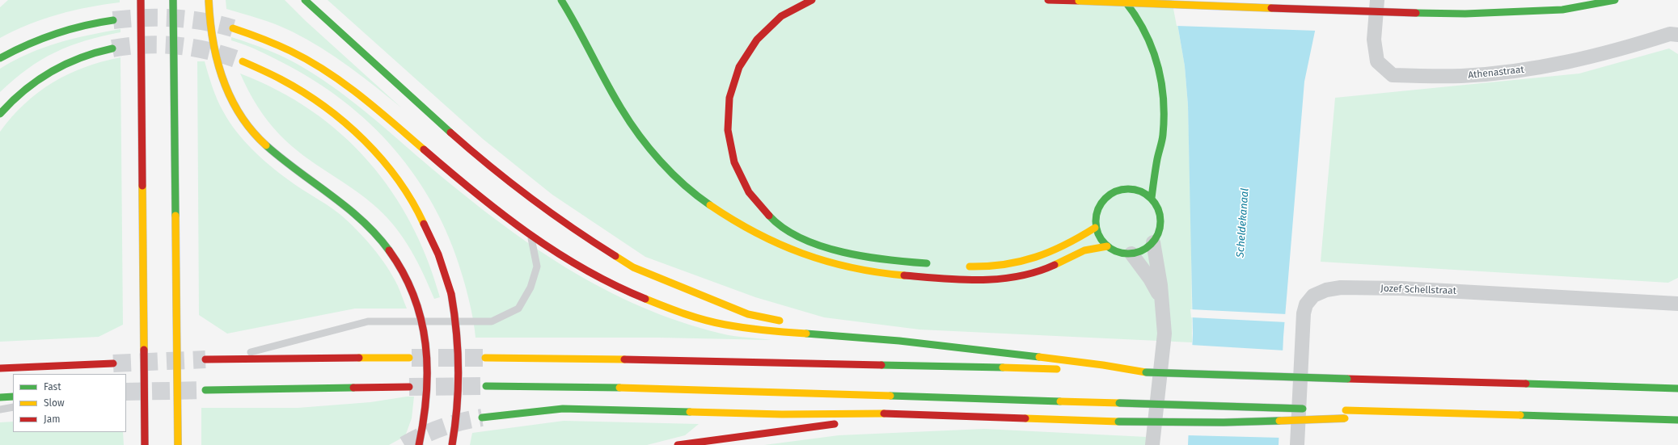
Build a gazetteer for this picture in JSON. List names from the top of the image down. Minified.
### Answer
{"streets":{"street":["Athenastraat","Jozef Schellstraat"]},"water":["Scheldekanaal"],"legend":["Fast","Slow","Jam"]}
